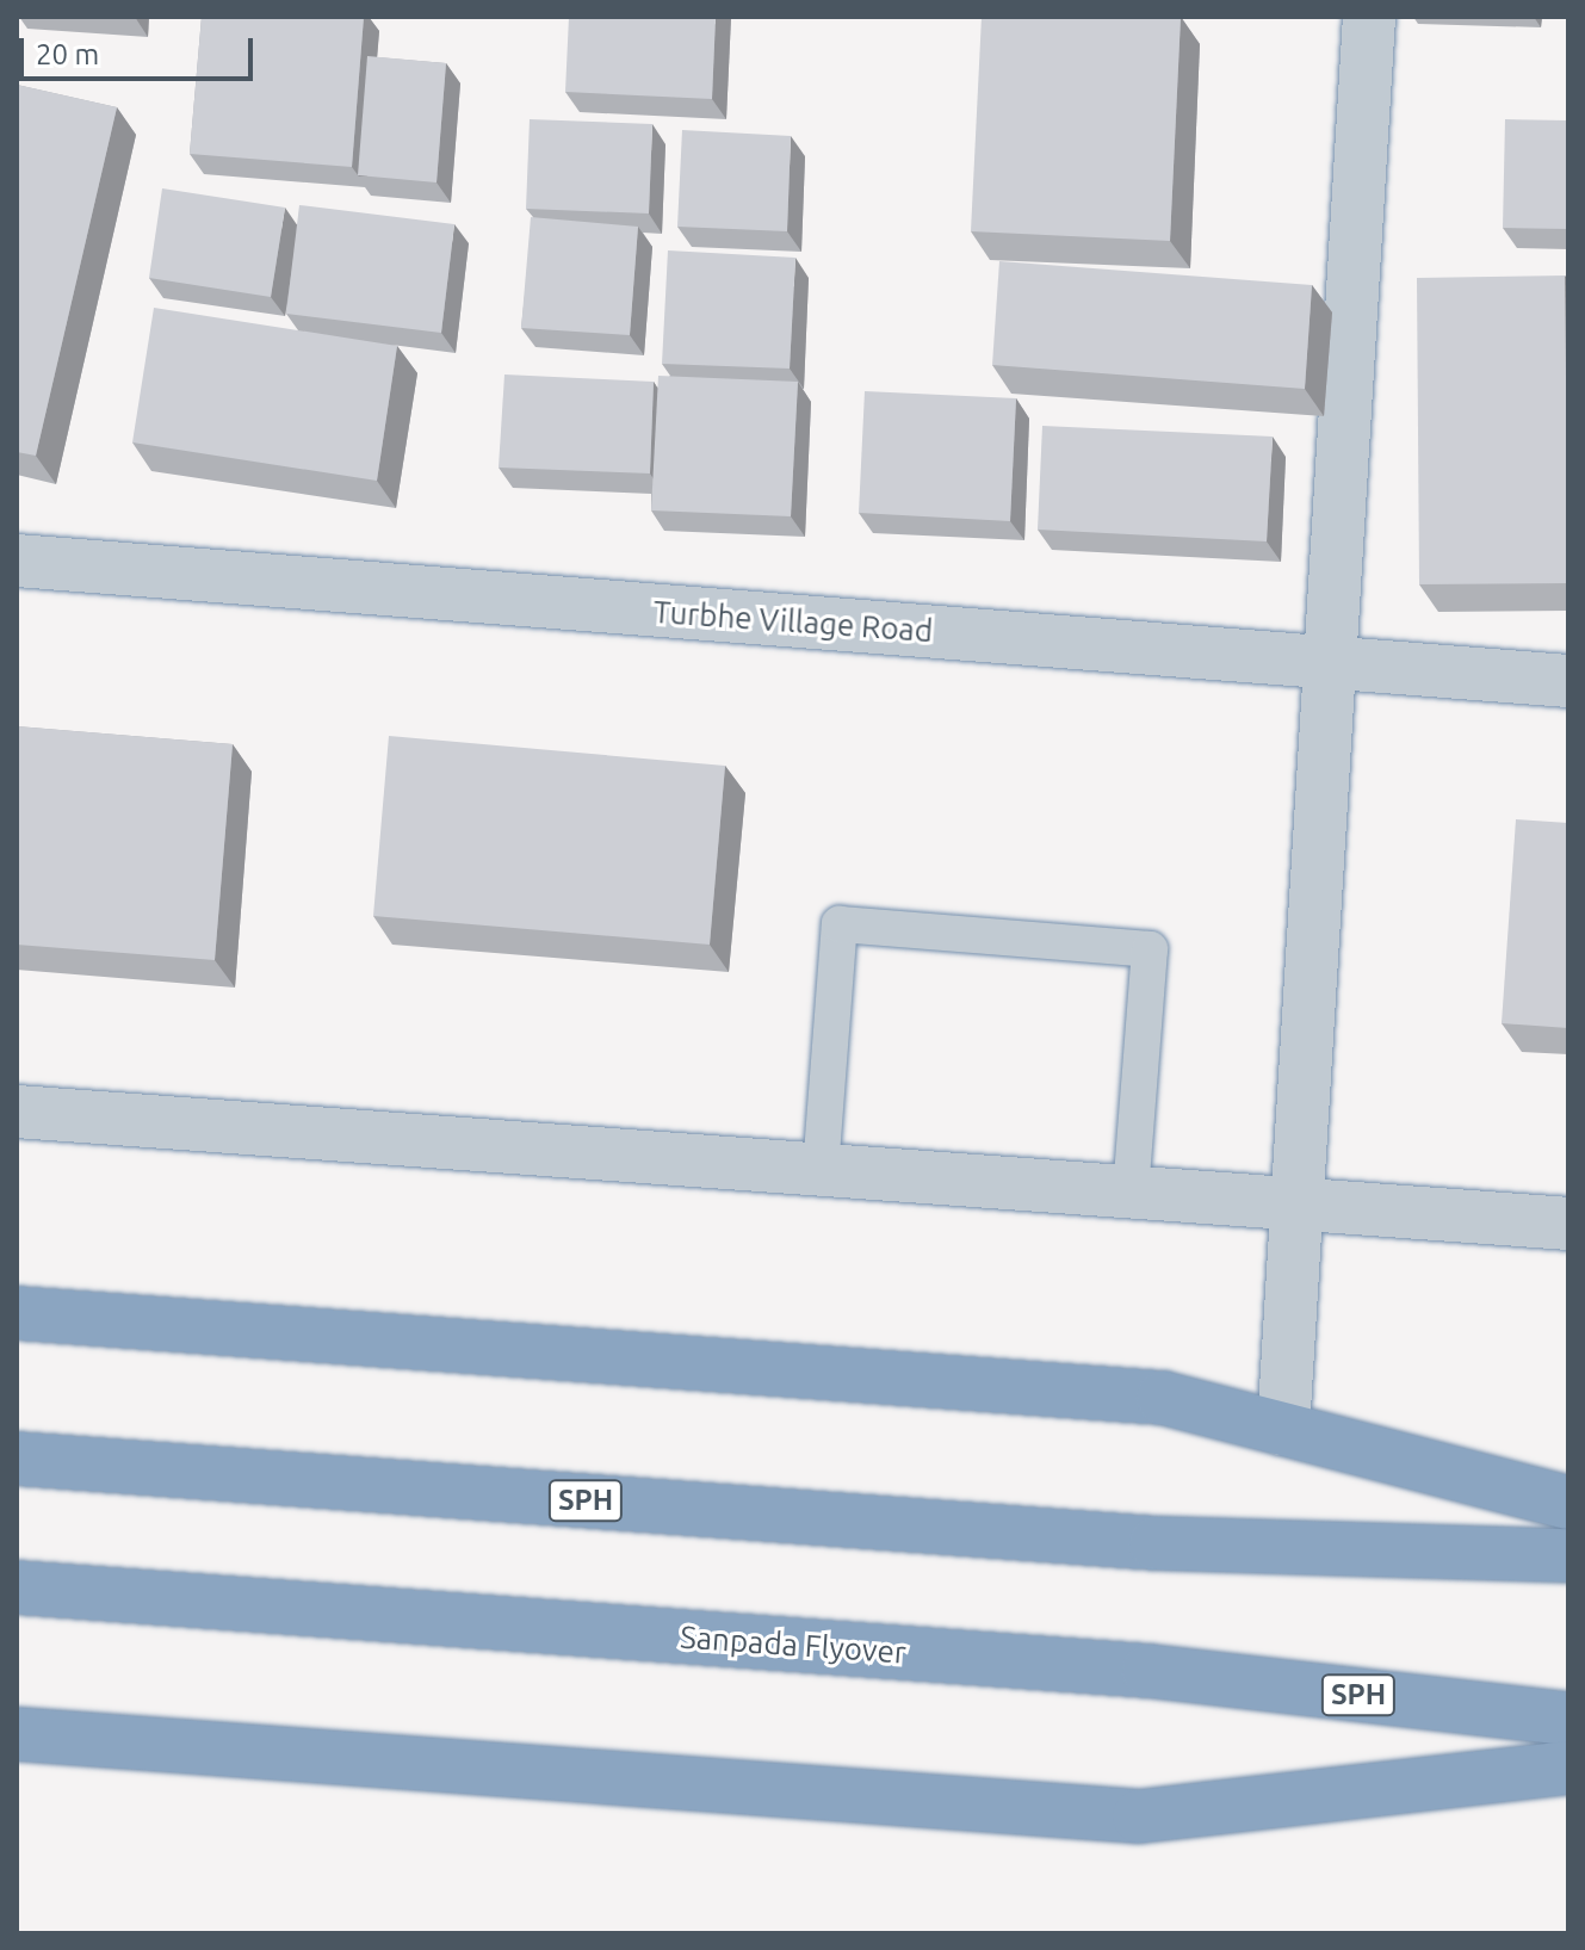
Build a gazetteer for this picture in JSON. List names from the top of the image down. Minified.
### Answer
{"streets":{"highway":["SPH","Sanpada Flyover"],"street":["Turbhe Village Road"]},"scale_bar":"20 m"}
